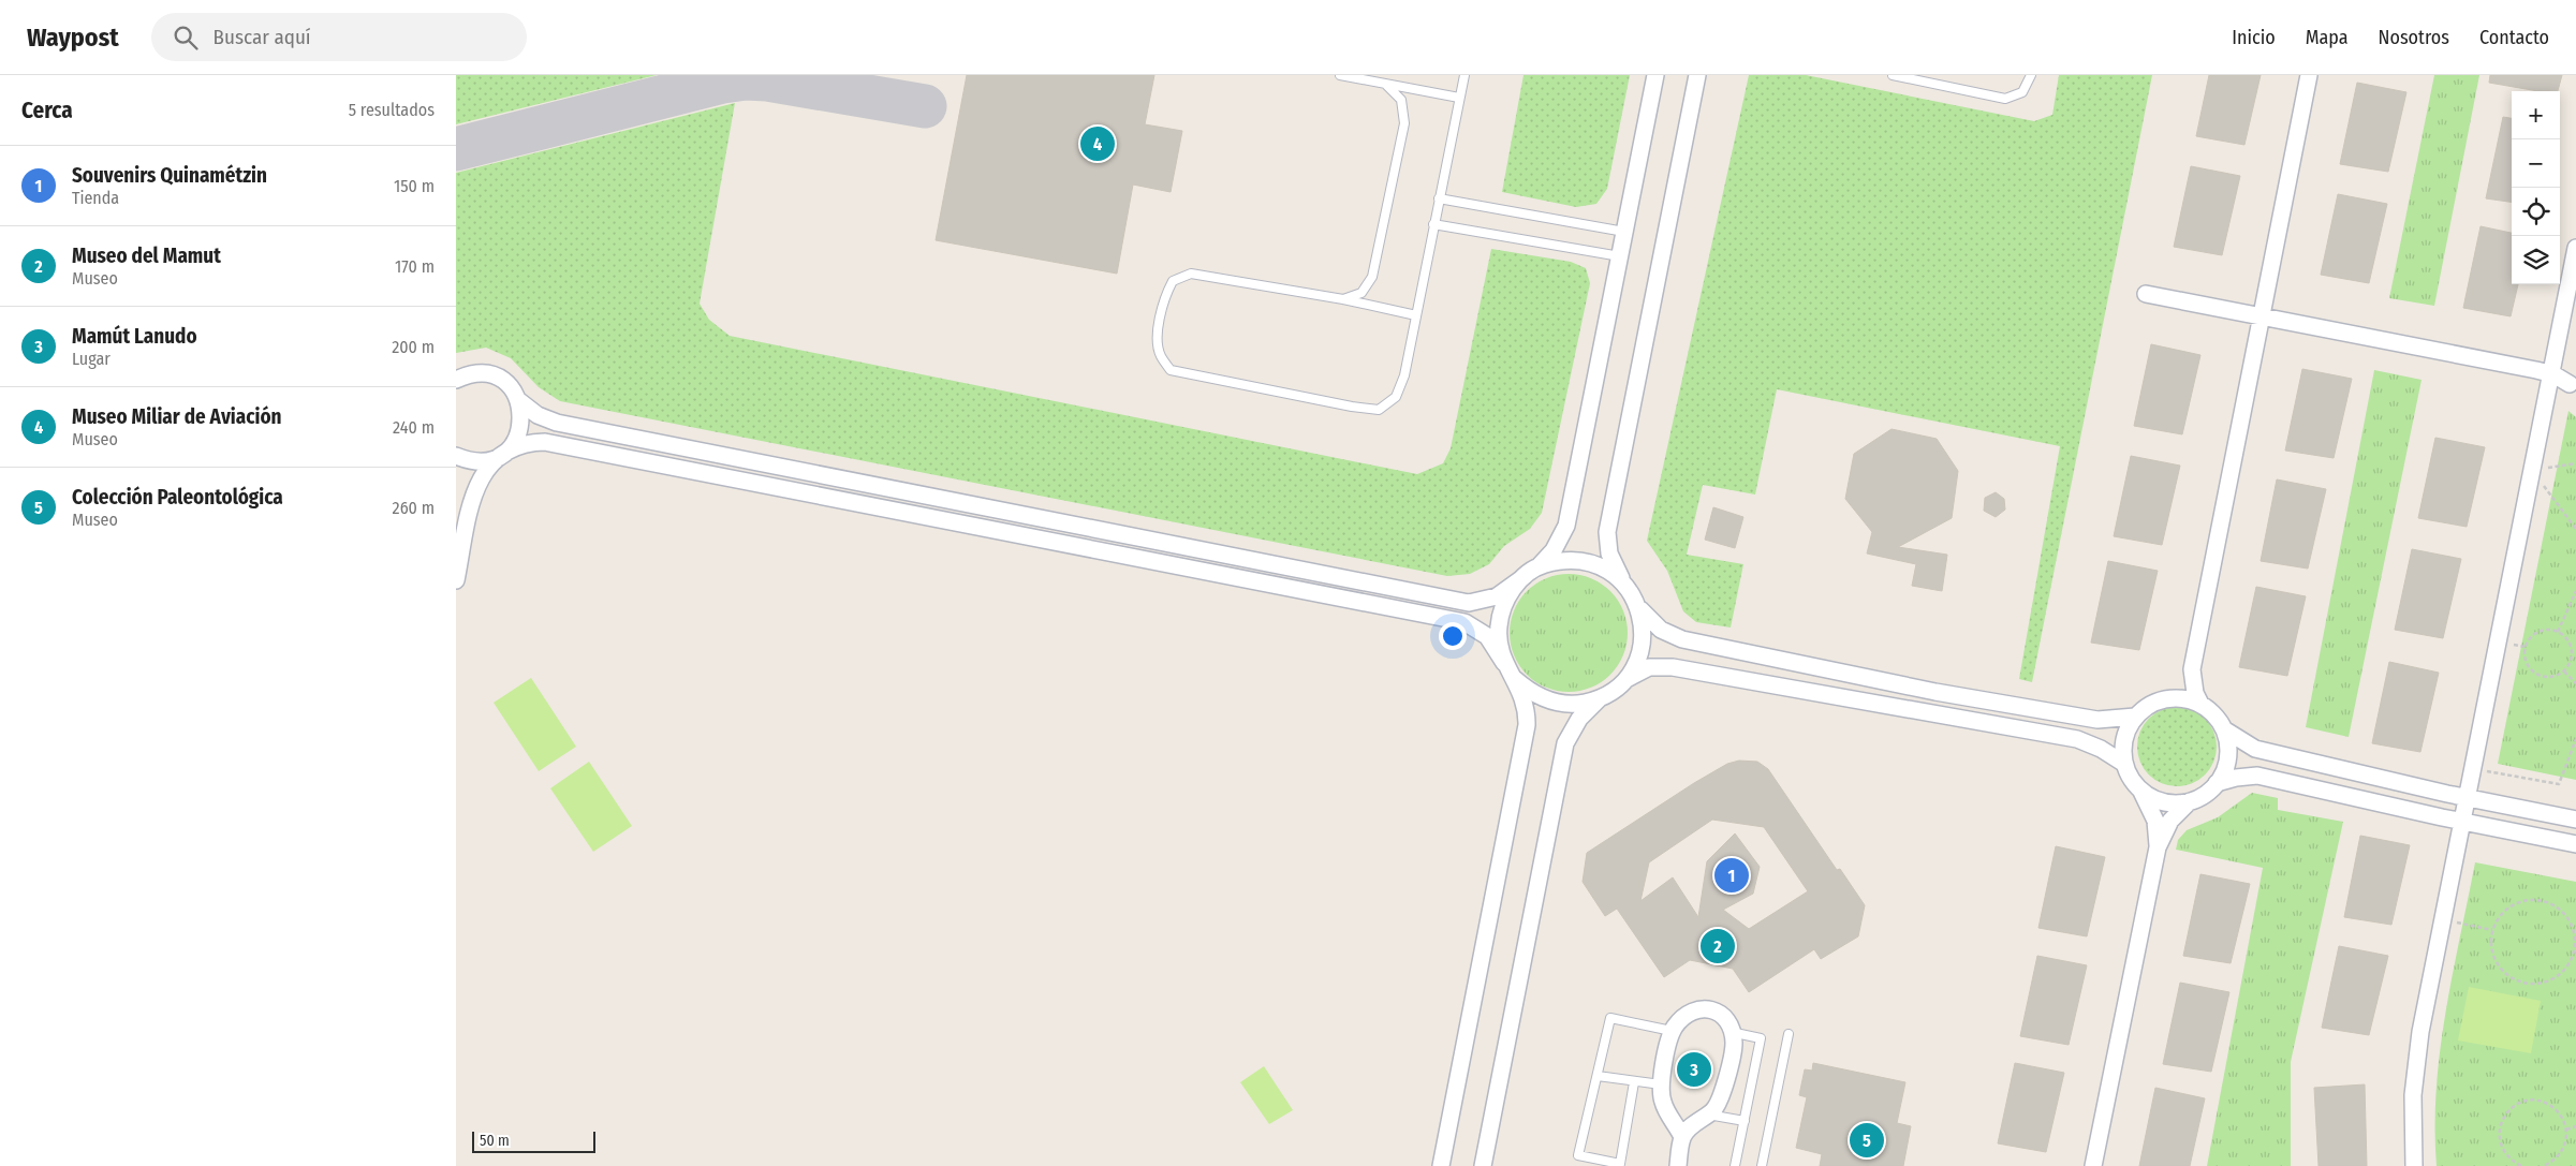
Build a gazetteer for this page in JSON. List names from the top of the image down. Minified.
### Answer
{"scale_bar":"50 m","page":{"header":"Waypost","search":"Buscar aquí","nav":["Inicio","Mapa","Nosotros","Contacto"],"heading":["Cerca","5 resultados"],"map_buttons":["+","−"],"pins":["4","1","2","3","5"],"list":[{"mark":"1","name":"Souvenirs Quinamétzin","note":"Tienda","value":"150 m"},{"mark":"2","name":"Museo del Mamut","note":"Museo","value":"170 m"},{"mark":"3","name":"Mamút Lanudo","note":"Lugar","value":"200 m"},{"mark":"4","name":"Museo Miliar de Aviación","note":"Museo","value":"240 m"},{"mark":"5","name":"Colección Paleontológica","note":"Museo","value":"260 m"}],"scale":"50 m"}}
